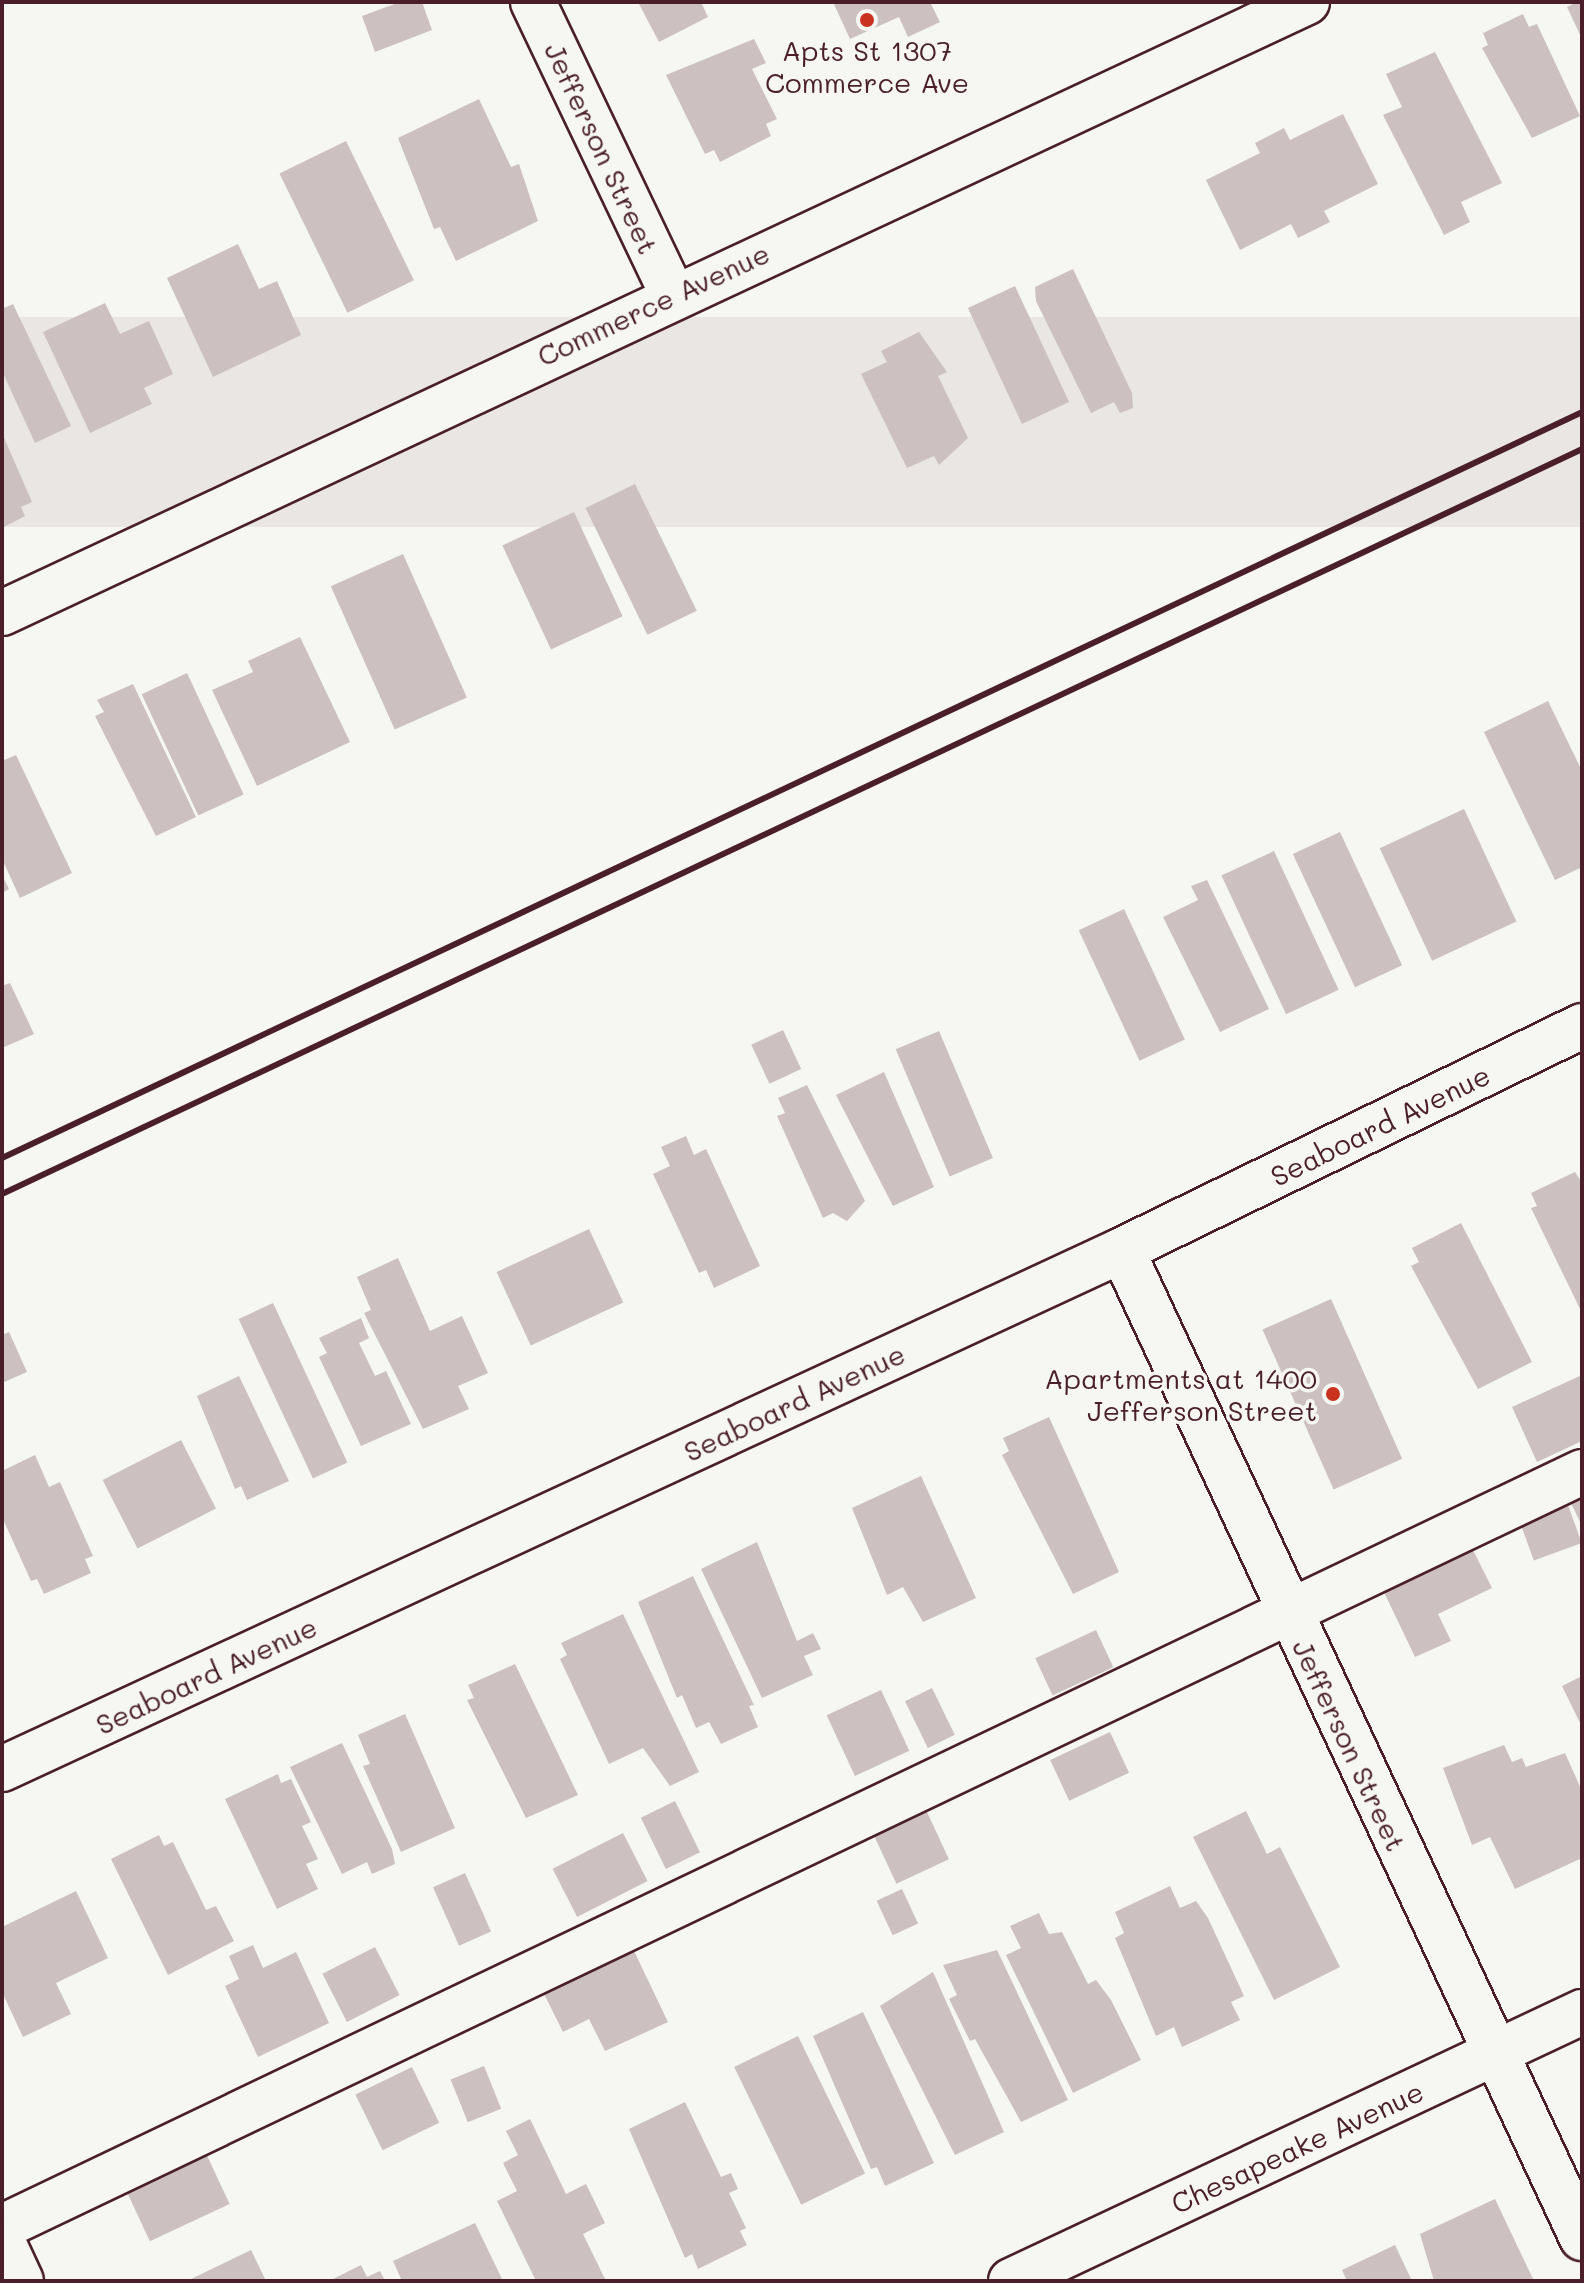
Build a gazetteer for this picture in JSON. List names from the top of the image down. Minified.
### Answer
{"streets":{"street":["Jefferson Street","Commerce Avenue","Seaboard Avenue","Chesapeake Avenue"]},"crossings":[["Jefferson Street","Commerce Avenue"],["Jefferson Street","Seaboard Avenue"],["Jefferson Street","Chesapeake Avenue"]],"places":["Apts St 1307 Commerce Ave","Apartments at 1400 Jefferson Street"]}
